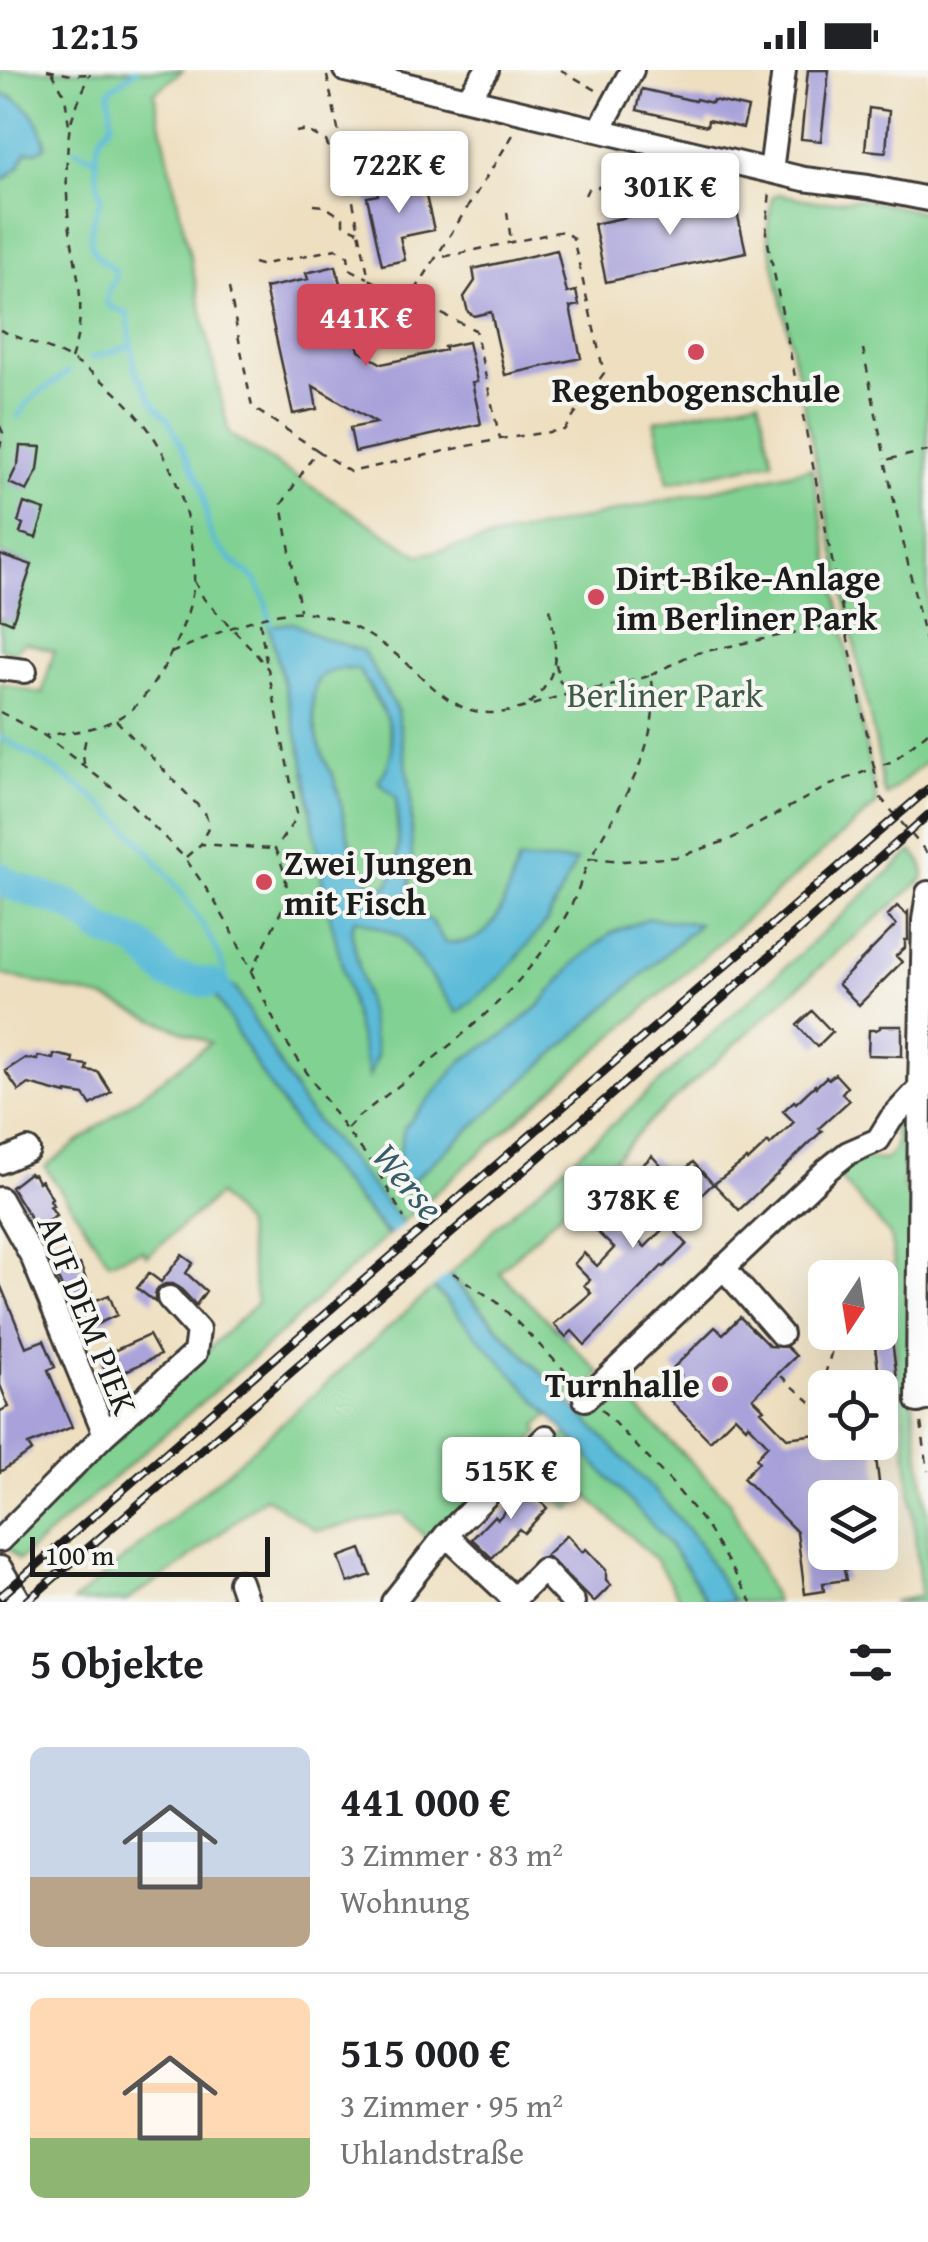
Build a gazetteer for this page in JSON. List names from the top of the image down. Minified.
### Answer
{"streets":{"street":["AUF DEM PIEK"]},"water":["Werse"],"parks":["Berliner Park"],"places":["Regenbogenschule","Dirt-Bike-Anlage im Berliner Park","Zwei Jungen mit Fisch","Turnhalle"],"scale_bar":"100 m","north":"bottom","page":{"status":"12:15","price":["722K €","301K €","441K €","378K €","515K €"],"scale":"100 m","heading":"5 Objekte","list":[{"name":"441 000 €","note":"3 Zimmer · 83 m² · Wohnung"},{"name":"515 000 €","note":"3 Zimmer · 95 m² · Uhlandstraße"}]}}
